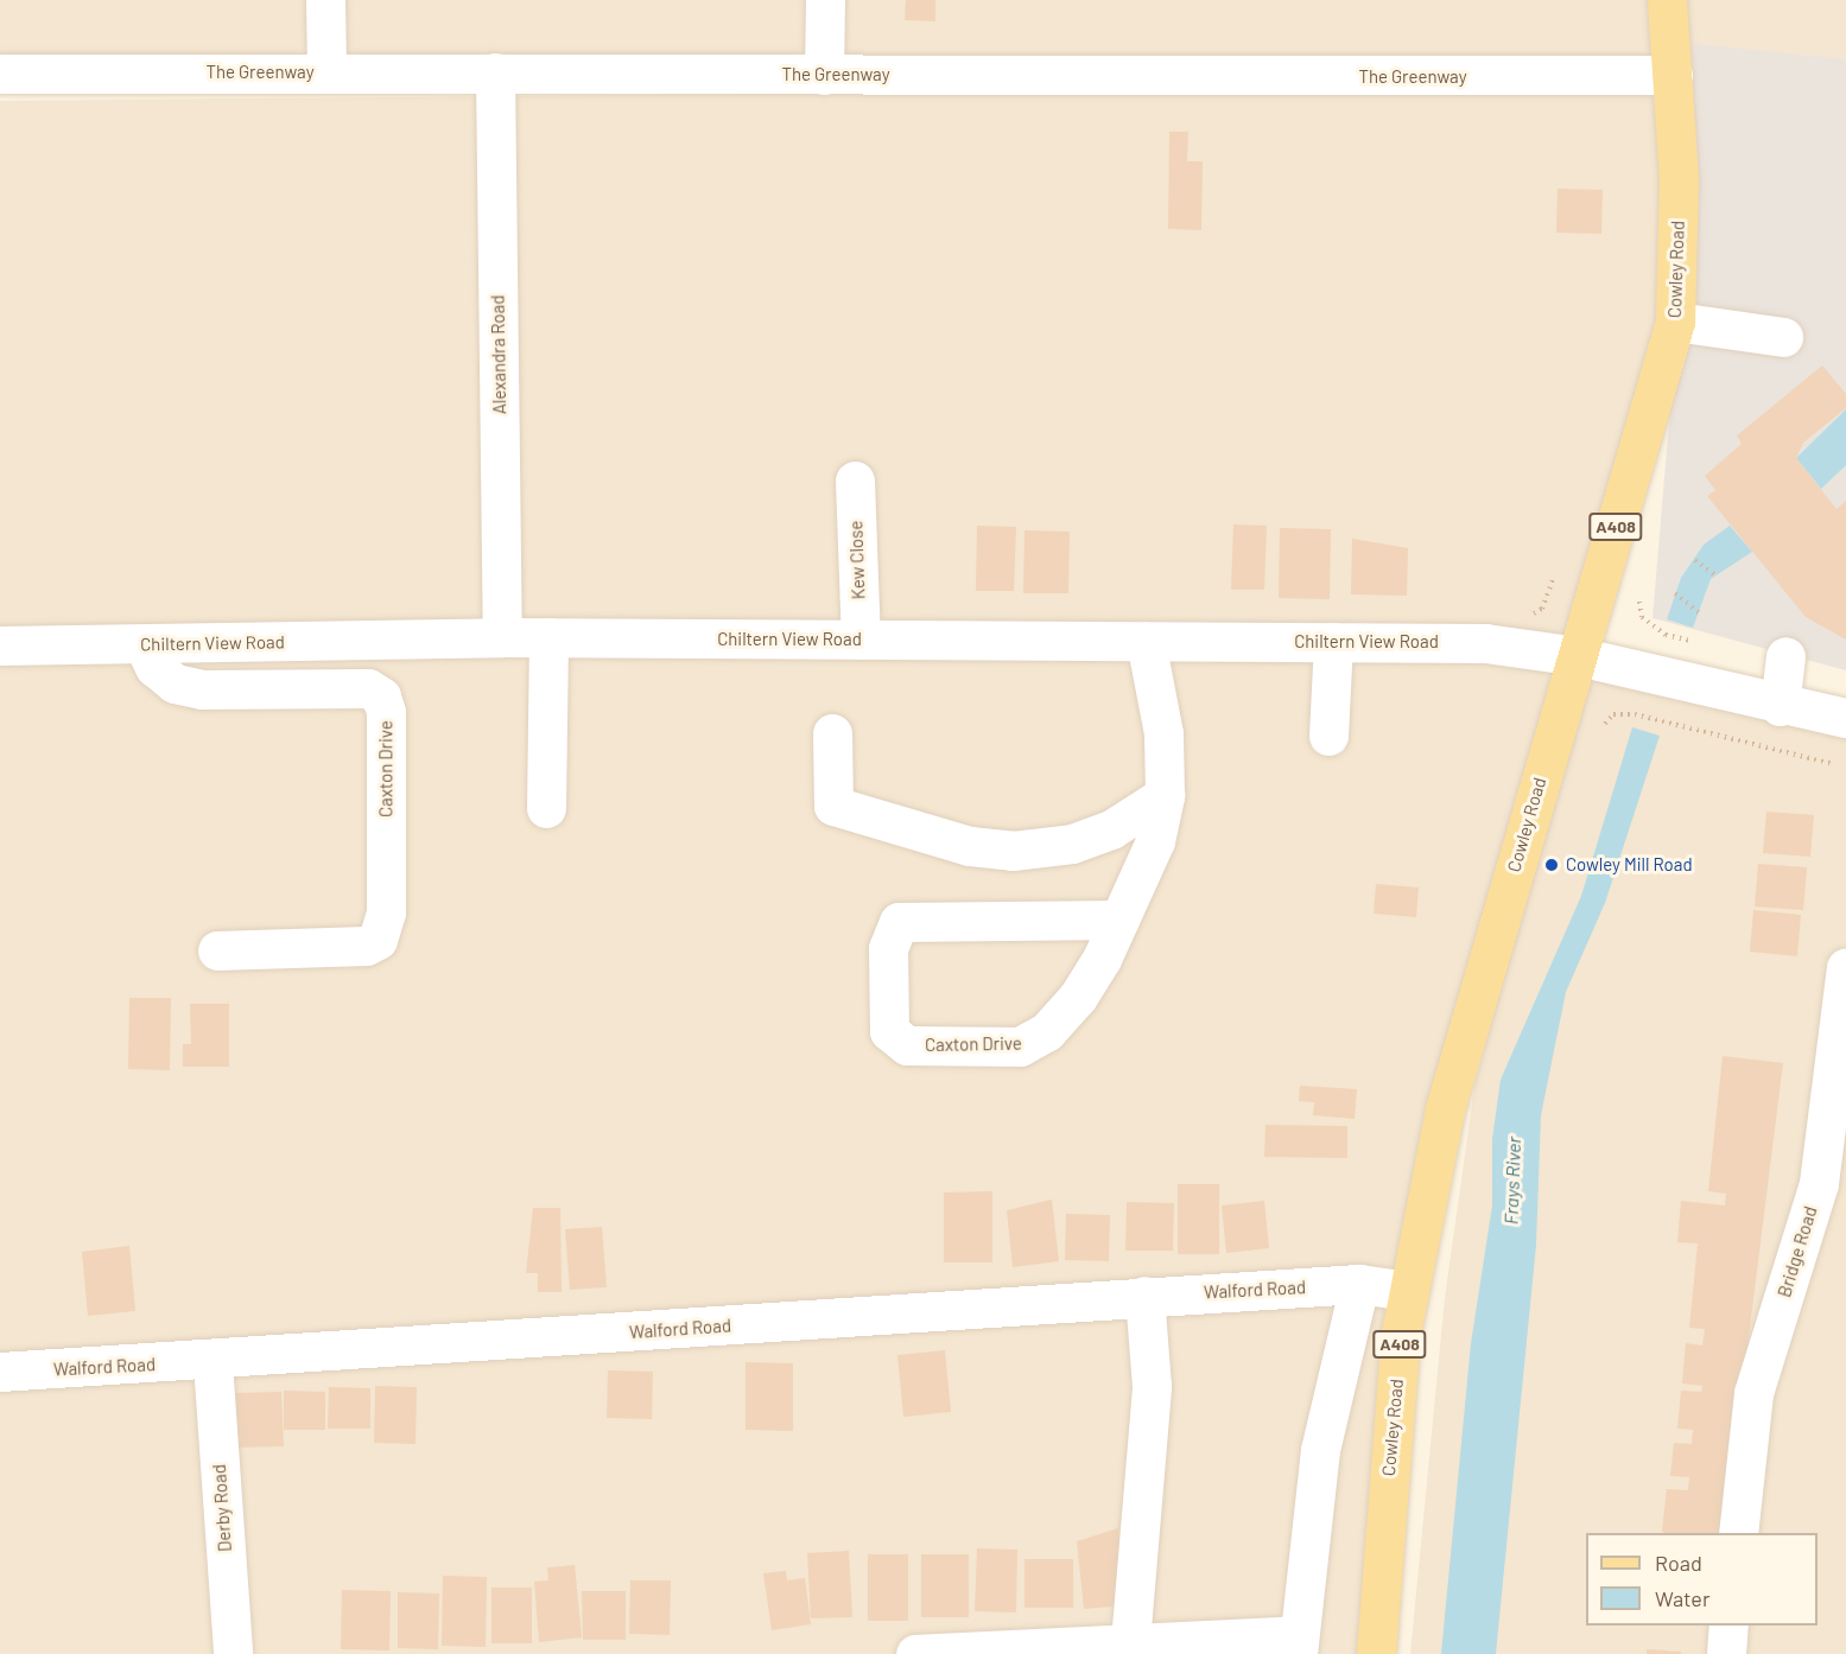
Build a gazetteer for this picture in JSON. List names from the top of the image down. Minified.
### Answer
{"streets":{"main road":["Cowley Road","A408"],"street":["The Greenway","Alexandra Road","Kew Close","Chiltern View Road","Caxton Drive","Bridge Road","Walford Road","Derby Road"]},"crossings":[["The Greenway","Cowley Road"],["The Greenway","Alexandra Road"],["Cowley Road","Chiltern View Road"],["Cowley Road","Walford Road"],["Alexandra Road","Chiltern View Road"],["Kew Close","Chiltern View Road"],["Chiltern View Road","Caxton Drive"],["Walford Road","Derby Road"]],"water":["Frays River"],"places":["Cowley Mill Road"],"legend":["Road","Water"]}
